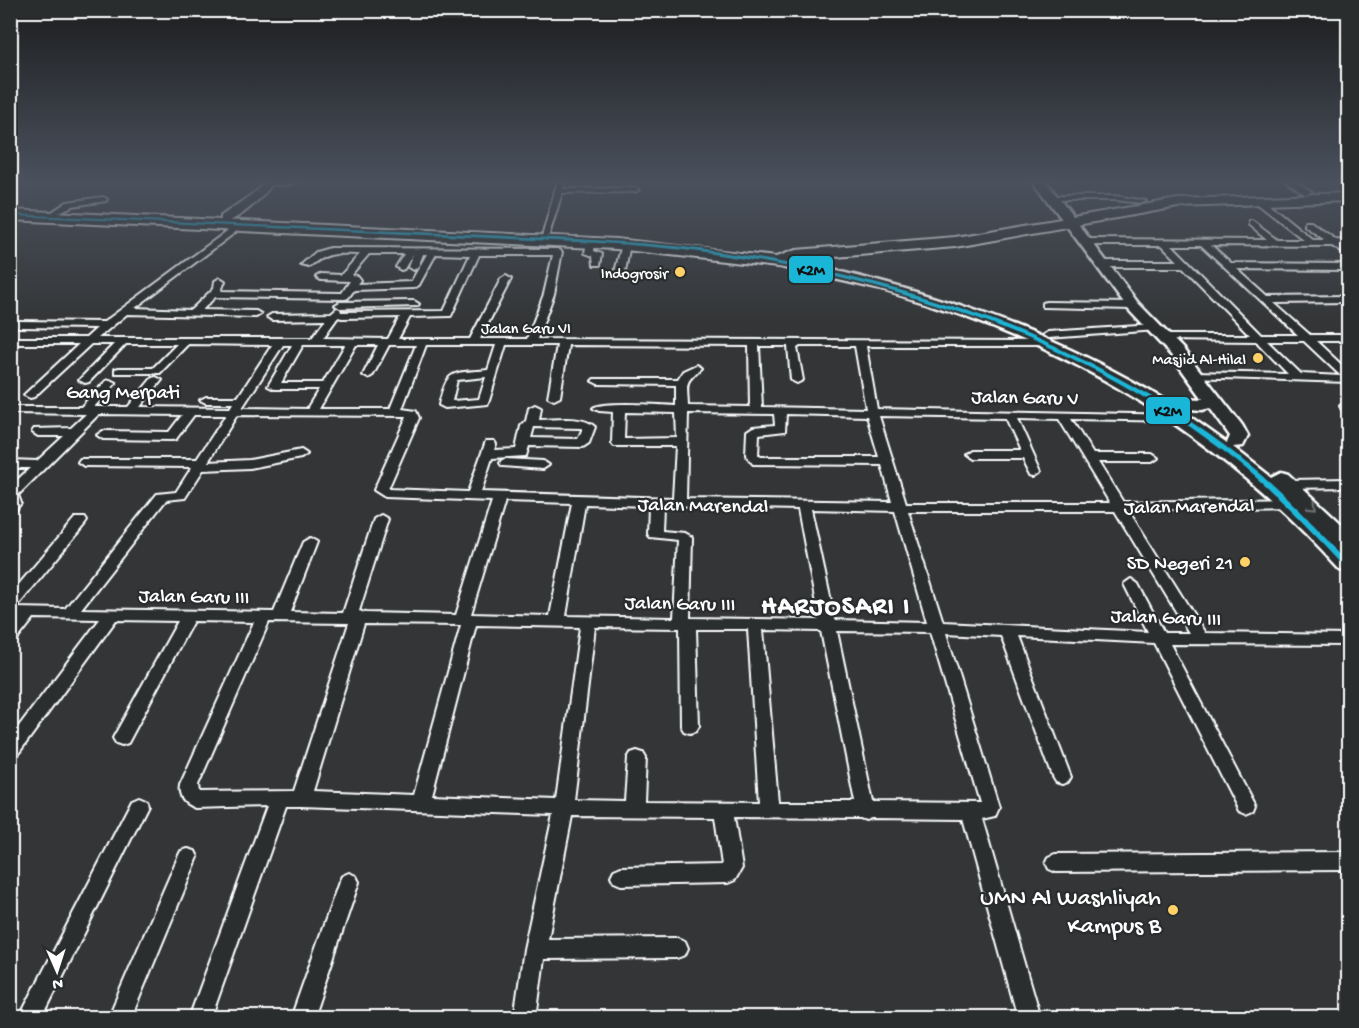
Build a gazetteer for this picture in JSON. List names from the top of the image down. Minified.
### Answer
{"streets":{"street":["Jalan Garu VI","Gang Merpati","Jalan Garu V","Jalan Marendal","Jalan Garu III"]},"districts":["HARJOSARI I"],"places":["Indogrosir","Masjid Al-Hilal","SD Negeri 21","UMN Al Washliyah Kampus B"],"lines":["transit line K2M"],"north":"bottom"}
